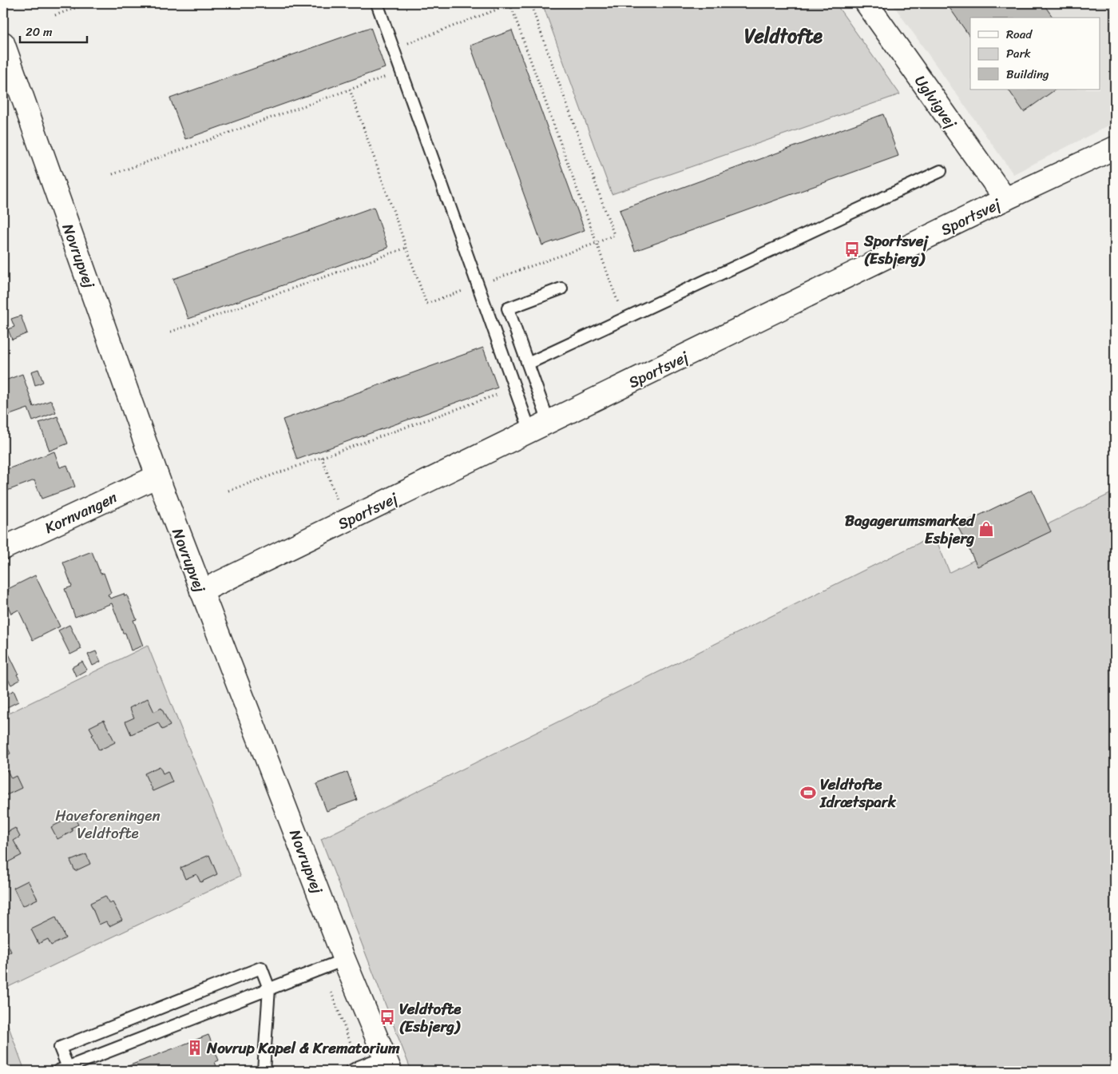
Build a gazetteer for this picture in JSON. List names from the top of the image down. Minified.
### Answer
{"streets":{"street":["Uglvigvej","Sportsvej","Novrupvej","Kornvangen"]},"crossings":[["Uglvigvej","Sportsvej"],["Sportsvej","Novrupvej"],["Novrupvej","Kornvangen"]],"districts":["Veldtofte"],"parks":["Haveforeningen Veldtofte"],"places":{"bus stop":["Sportsvej (Esbjerg)","Veldtofte (Esbjerg)"],"shop":["Bagagerumsmarked Esbjerg"],"sports":["Veldtofte Idrætspark"],"building":["Novrup Kapel & Krematorium"]},"legend":["Road","Park","Building"],"scale_bar":"20 m"}
